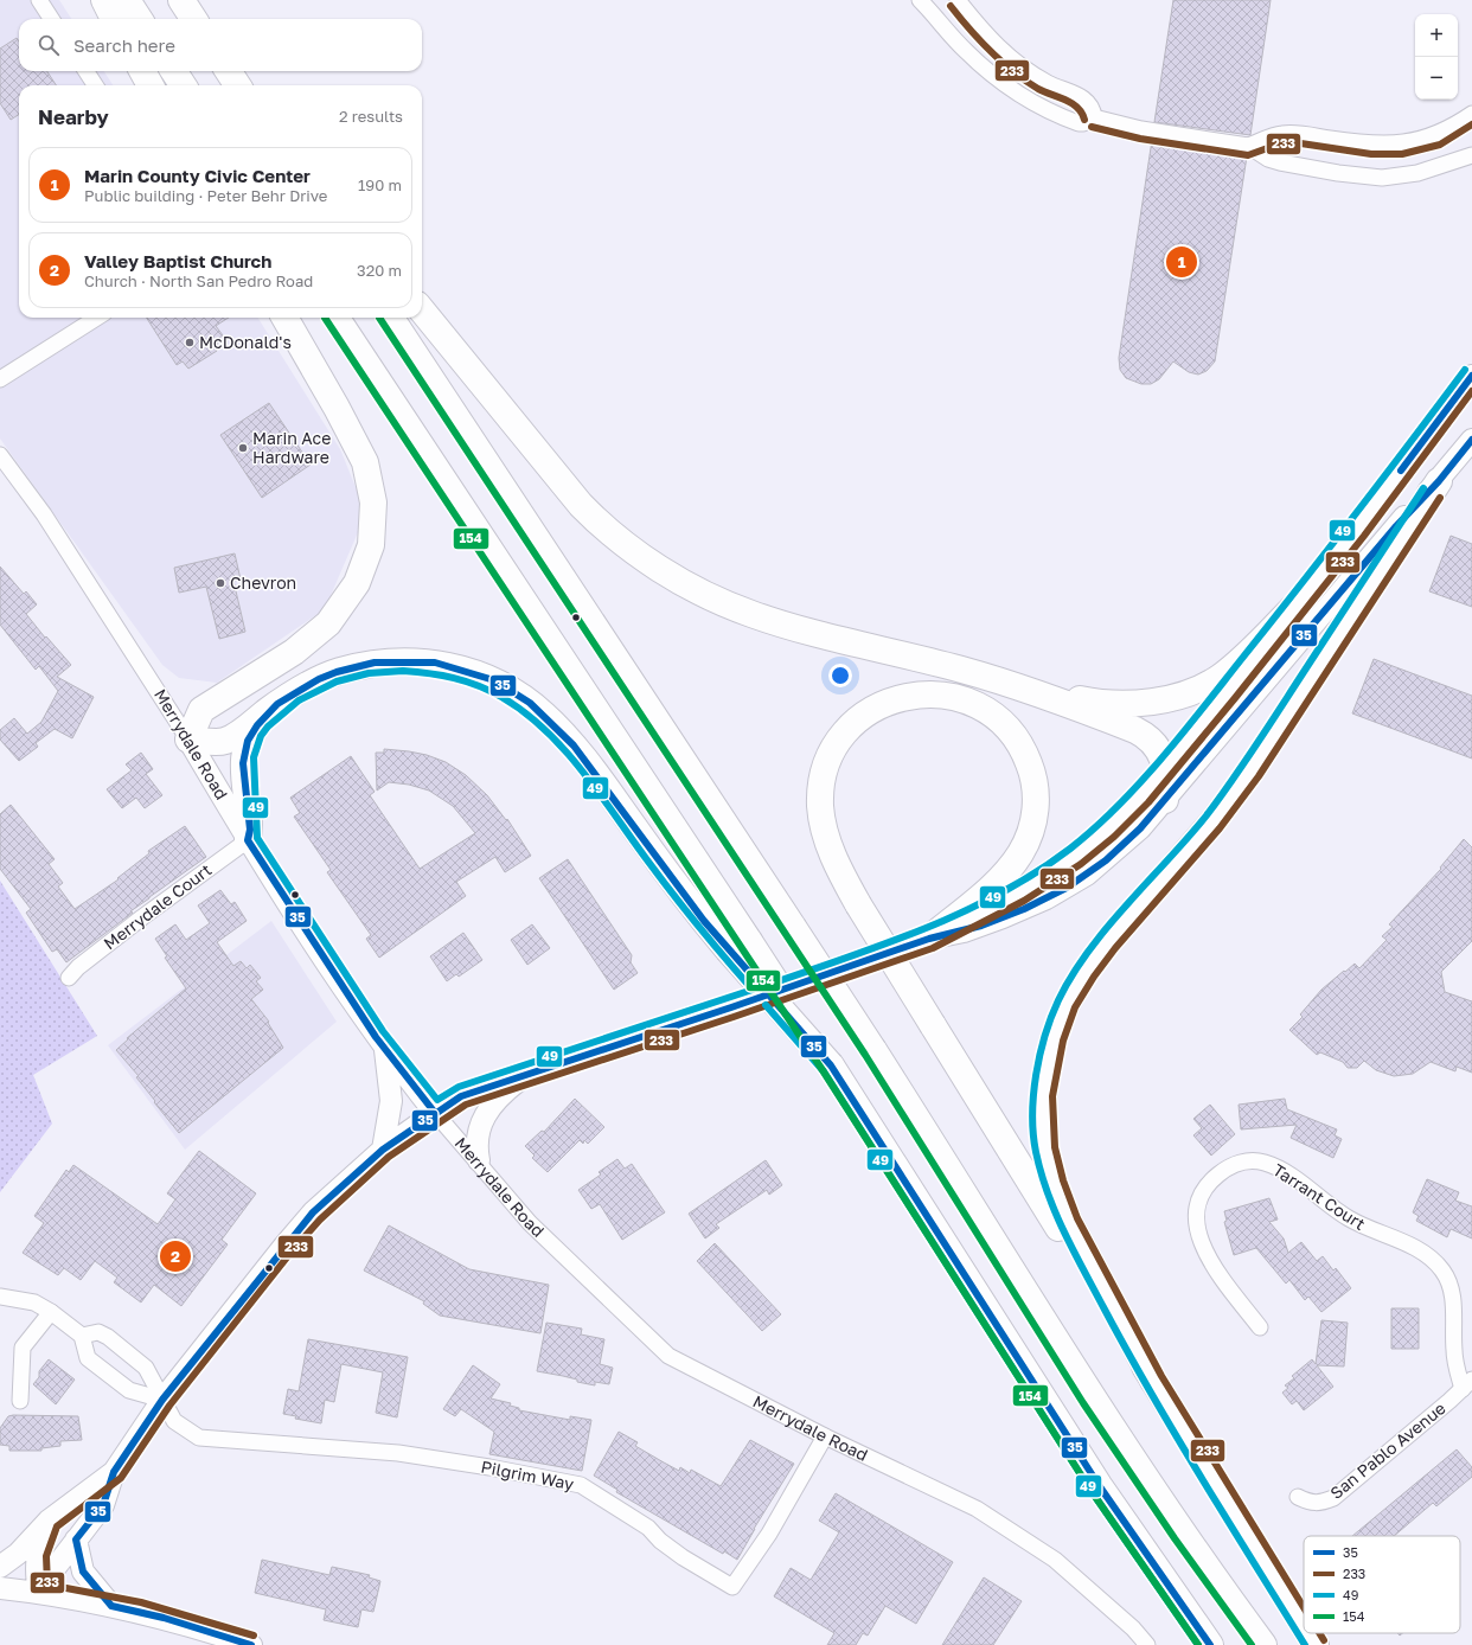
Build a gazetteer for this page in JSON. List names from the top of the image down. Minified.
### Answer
{"streets":{"main road":["Merrydale Road"],"street":["Merrydale Court","Tarrant Court","San Pablo Avenue","Pilgrim Way"]},"crossings":[["Merrydale Road","Merrydale Court"],["Merrydale Road","Pilgrim Way"],["Tarrant Court","San Pablo Avenue"]],"places":["McDonald's","Marin Ace Hardware","Chevron"],"lines":["transit line 233","transit line 154","transit line 49","transit line 35"],"legend":["35","233","49","154"],"page":{"map_buttons":["+","−"],"search":"Search here","heading":["Nearby","2 results"],"list":[{"mark":"1","name":"Marin County Civic Center","note":"Public building · Peter Behr Drive","value":"190 m"},{"mark":"2","name":"Valley Baptist Church","note":"Church · North San Pedro Road","value":"320 m"}],"pins":["1","2"]}}
